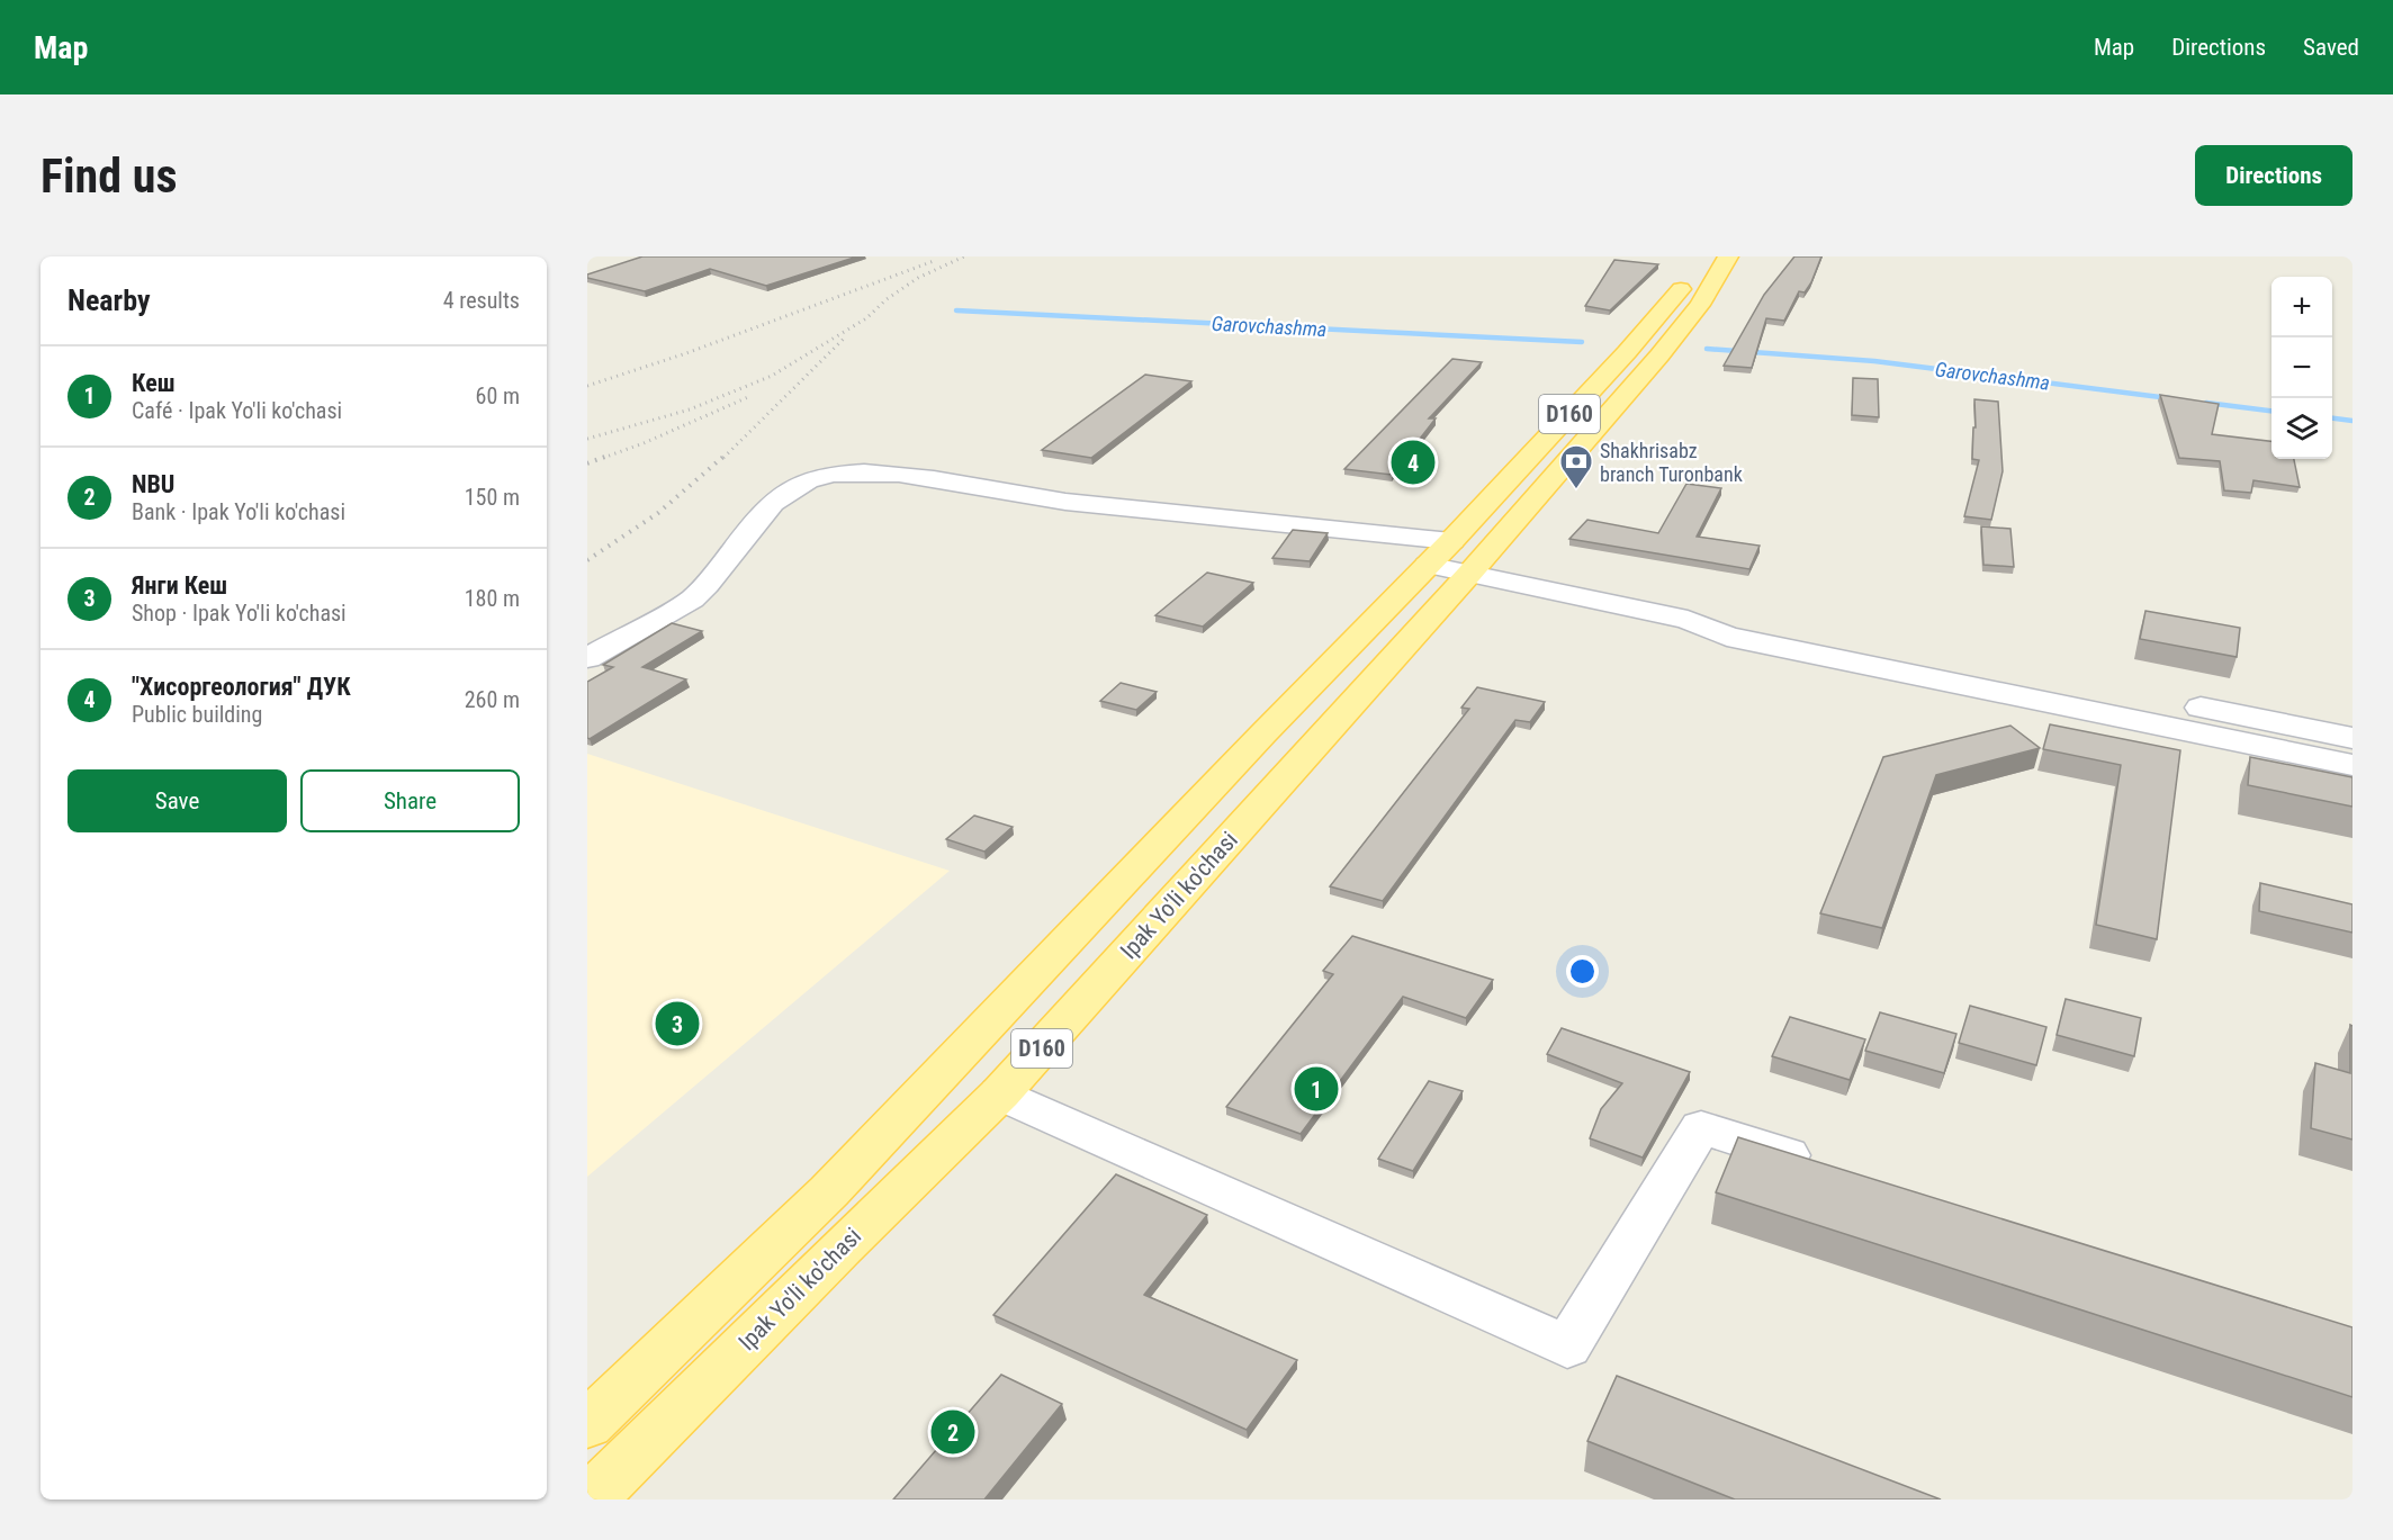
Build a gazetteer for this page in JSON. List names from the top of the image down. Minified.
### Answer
{"streets":{"main road":["D160","Ipak Yo'li ko'chasi"]},"water":["Garovchashma"],"places":{"bank":["Shakhrisabz branch Turonbank"]},"page":{"header":"Map","nav":["Map","Directions","Saved"],"buttons":["Directions",["Save","Share"]],"title":"Find us","heading":["Nearby","4 results"],"map_buttons":["+","−"],"list":[{"mark":"1","name":"Кеш","note":"Café · Ipak Yo'li ko'chasi","value":"60 m"},{"mark":"2","name":"NBU","note":"Bank · Ipak Yo'li ko'chasi","value":"150 m"},{"mark":"3","name":"Янги Кеш","note":"Shop · Ipak Yo'li ko'chasi","value":"180 m"},{"mark":"4","name":"\"Хисоргеология\" ДУК","note":"Public building","value":"260 m"}],"pins":["4","3","1","2"]}}
